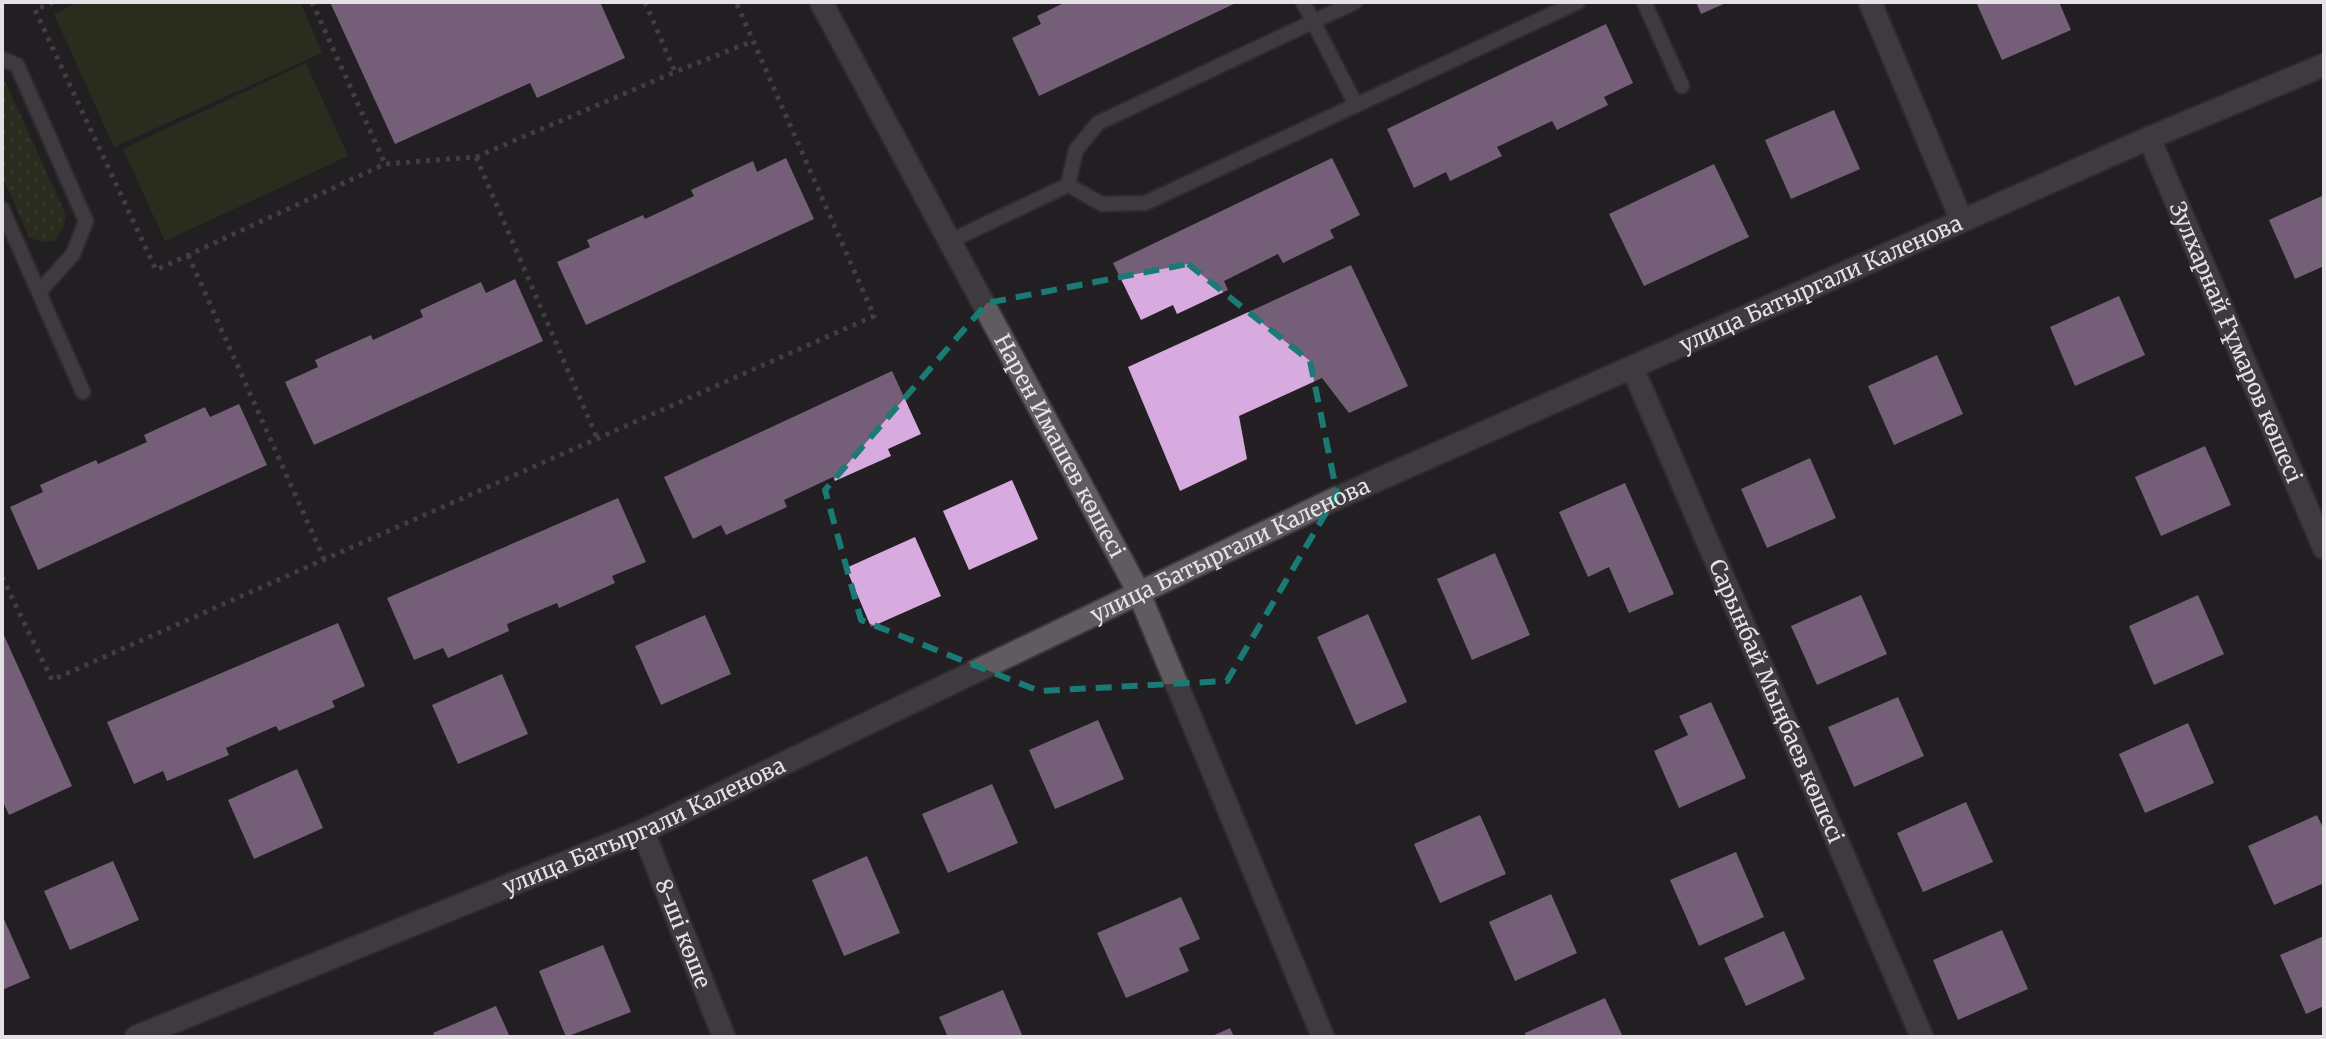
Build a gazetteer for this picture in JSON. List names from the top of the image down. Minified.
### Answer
{"streets":{"street":["улица Батыргали Каленова","Зулхарнай Ғұмаров көшесі","Нарен Имашев көшесi","Сарынбай Мыңбаев көшесі","8-шi көше"]},"crossings":[["улица Батыргали Каленова","Зулхарнай Ғұмаров көшесі"],["улица Батыргали Каленова","Нарен Имашев көшесi"],["улица Батыргали Каленова","Сарынбай Мыңбаев көшесі"],["улица Батыргали Каленова","8-шi көше"]]}
